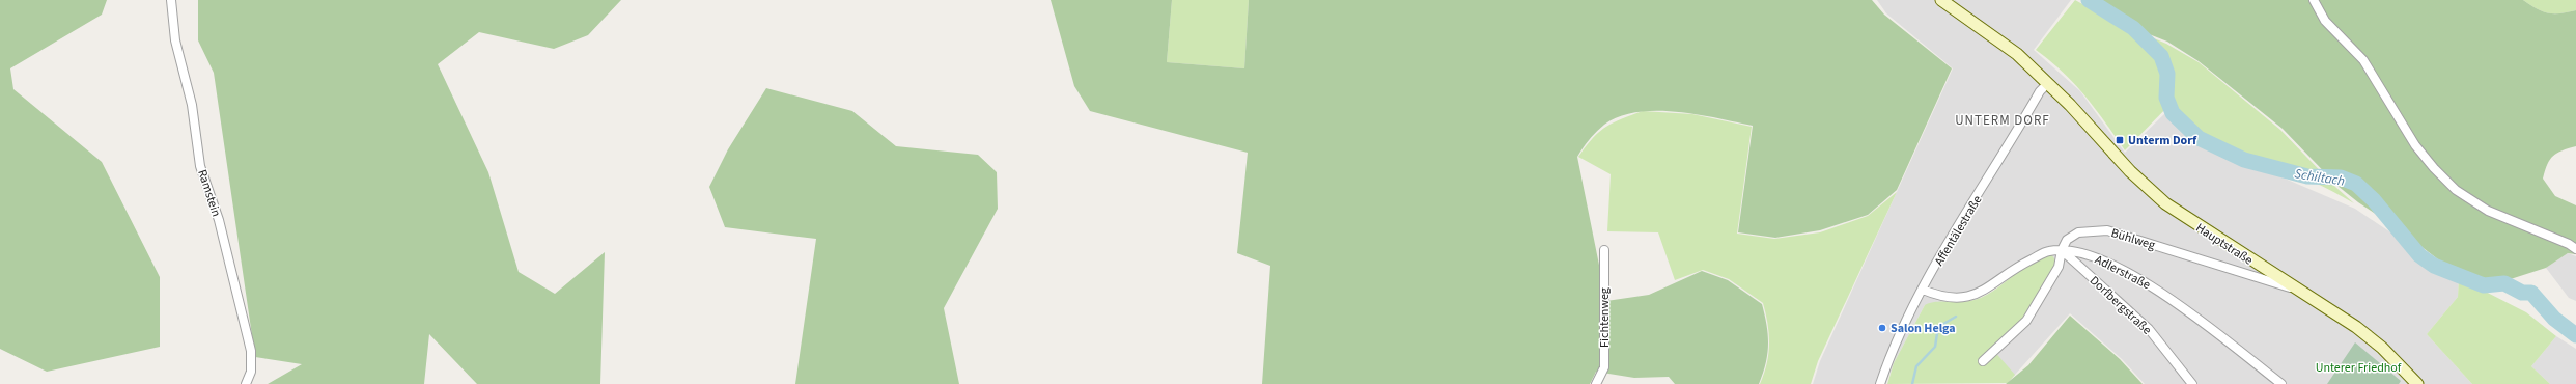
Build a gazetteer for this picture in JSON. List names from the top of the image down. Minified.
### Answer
{"streets":{"main road":["Hauptstraße"],"street":["Ramstein","Affentälestraße","Bühlweg","Adlerstraße","Dorfbergstraße","Fichtenweg"]},"crossings":[["Affentälestraße","Hauptstraße"],["Affentälestraße","Adlerstraße"],["Bühlweg","Hauptstraße"],["Bühlweg","Adlerstraße"],["Bühlweg","Dorfbergstraße"],["Adlerstraße","Dorfbergstraße"]],"districts":["UNTERM DORF"],"water":["Schiltach"],"parks":["Unterer Friedhof"],"places":{"transit":["Unterm Dorf"],"other":["Salon Helga"]}}
